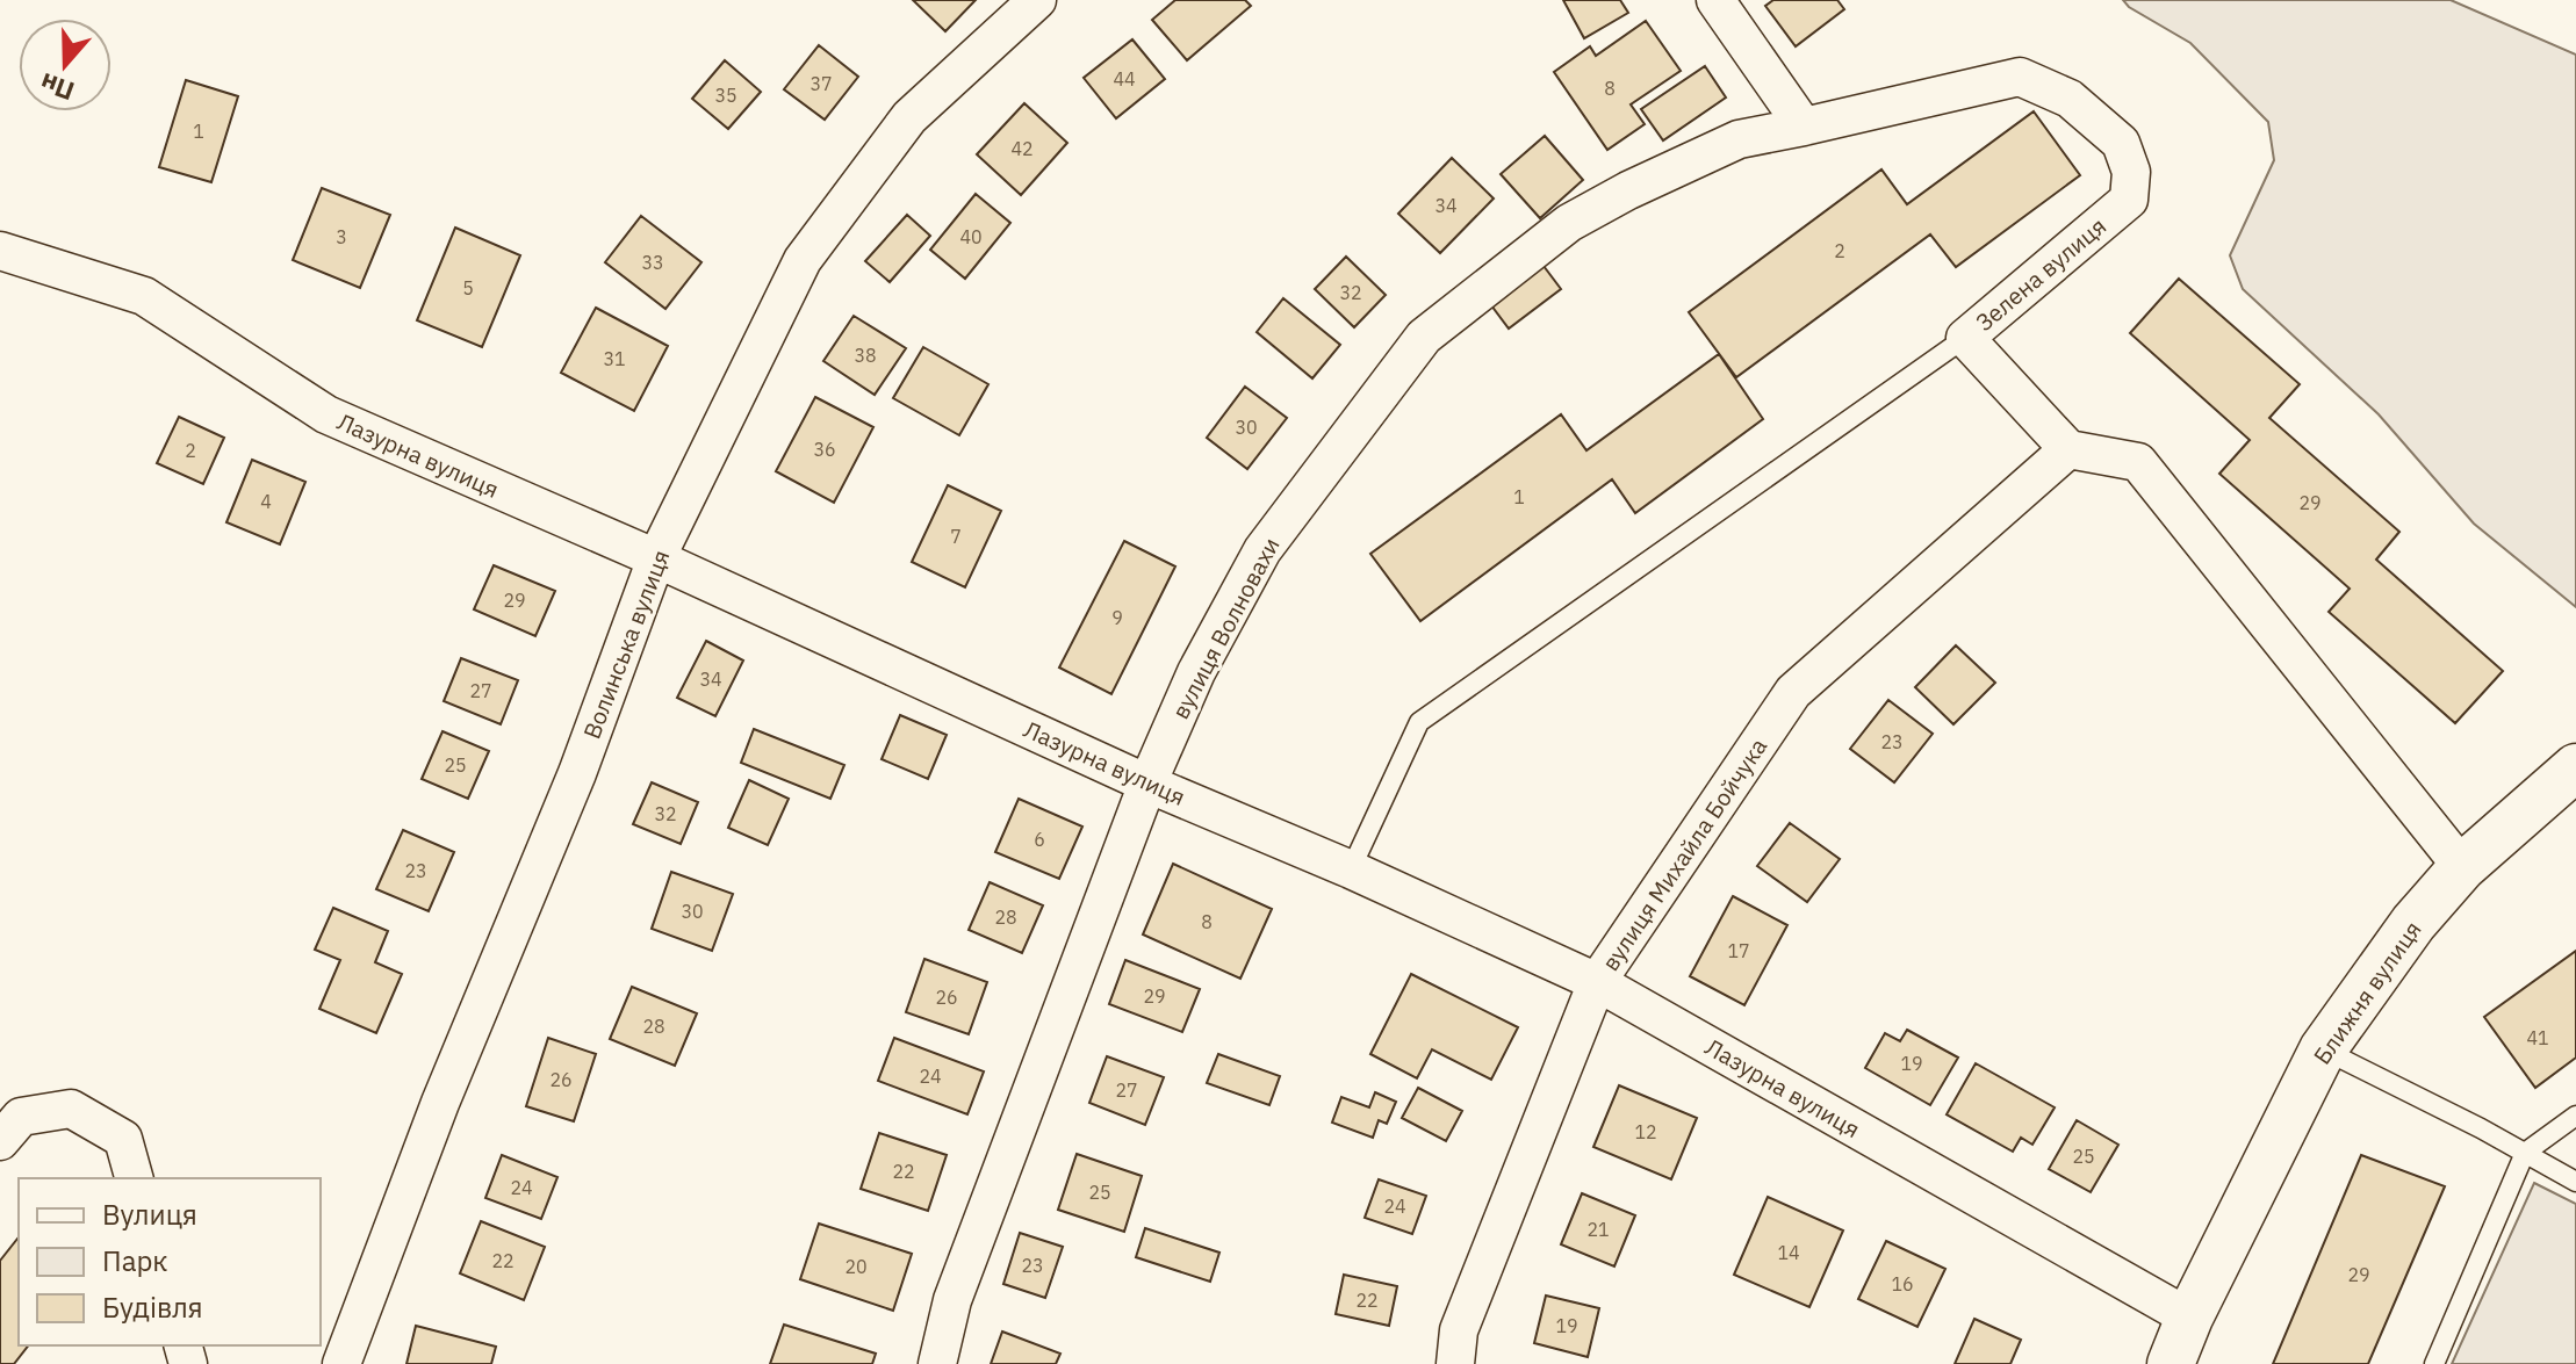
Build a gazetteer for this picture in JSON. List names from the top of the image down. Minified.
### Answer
{"streets":{"street":["Зелена вулиця","Лазурна вулиця","вулиця Волновахи","Волинська вулиця","вулиця Михайла Бойчука","Ближня вулиця"]},"crossings":[["Зелена вулиця","вулиця Волновахи"],["Зелена вулиця","вулиця Михайла Бойчука"],["Лазурна вулиця","вулиця Волновахи"],["Лазурна вулиця","Волинська вулиця"],["Лазурна вулиця","вулиця Михайла Бойчука"],["Лазурна вулиця","Ближня вулиця"]],"house_numbers":["44","37","8","35","1","42","34","3","40","2","33","5","32","38","31","30","36","2","1","4","29","7","29","9","34","27","23","25","32","6","23","30","28","8","17","29","26","28","41","19","24","26","27","12","25","22","24","25","24","21","14","22","23","20","29","16","22","19"],"legend":["Вулиця","Парк","Будівля"],"north":"bottom"}
